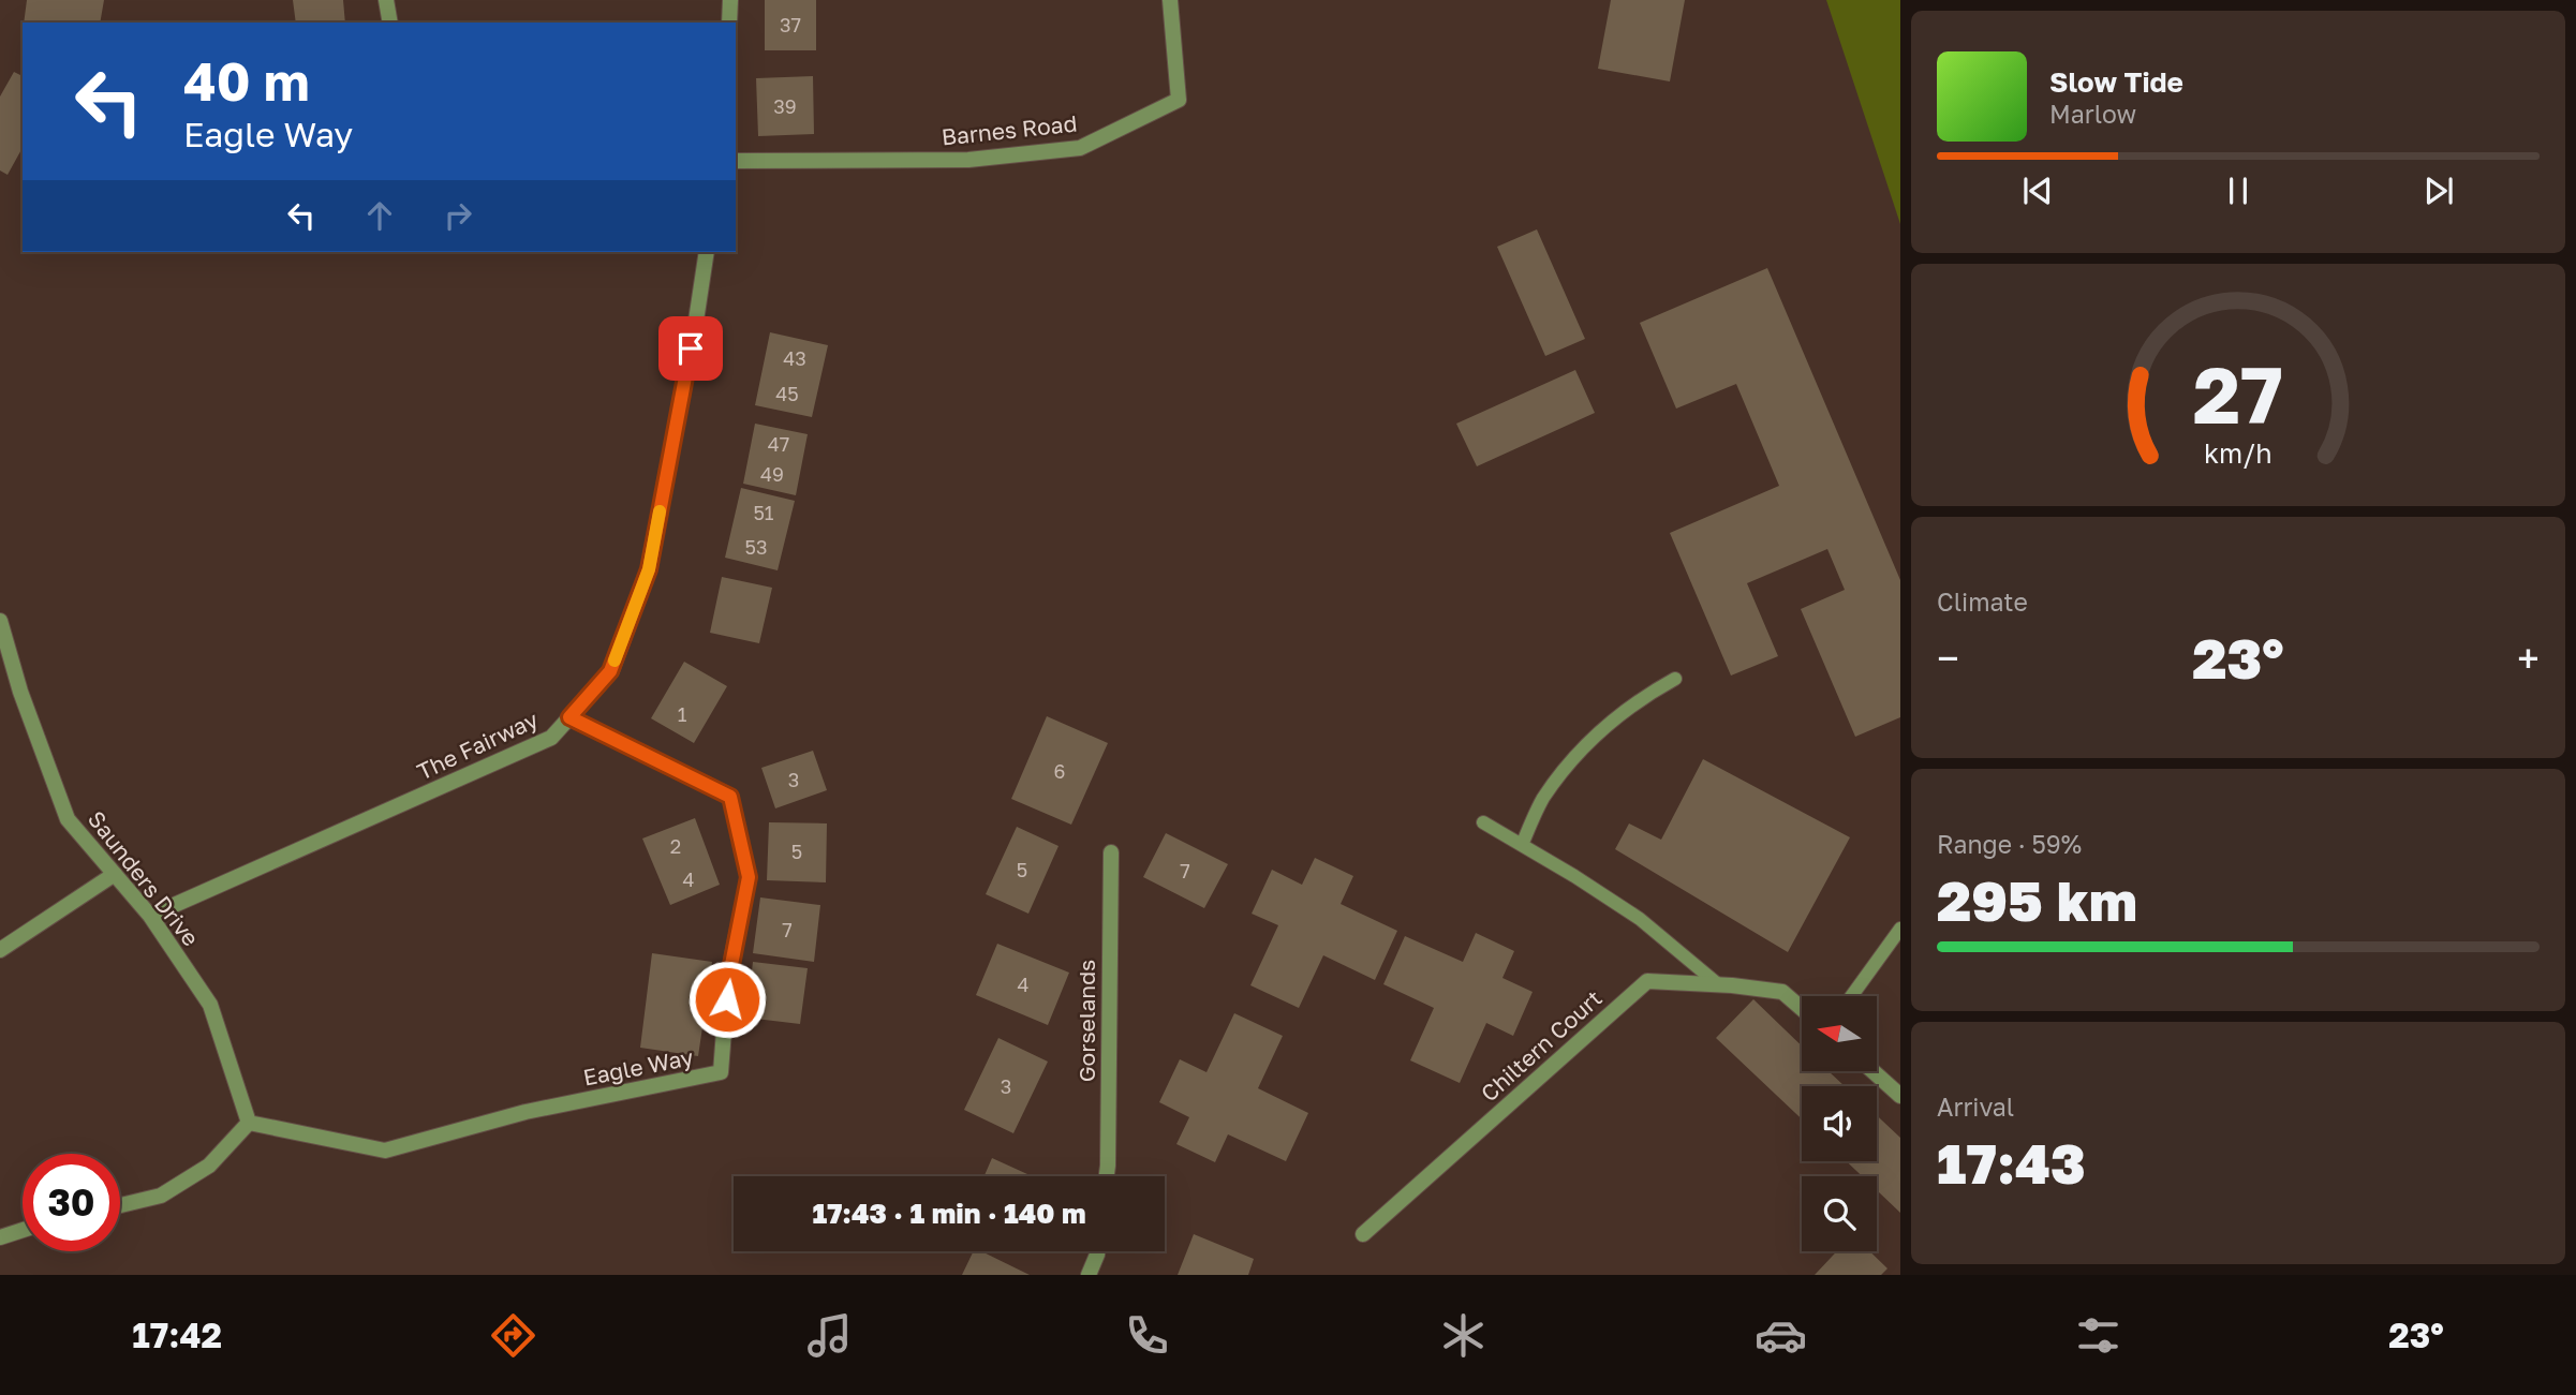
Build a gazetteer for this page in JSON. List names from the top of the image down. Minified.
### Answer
{"streets":{"street":["Barnes Road","The Fairway","Saunders Drive","Gorselands","Chiltern Court","Eagle Way"]},"crossings":[["The Fairway","Saunders Drive"],["The Fairway","Eagle Way"],["Saunders Drive","Eagle Way"]],"house_numbers":["37","39","43","45","47","49","51","53","1","6","3","2","5","5","7","4","7","4","3"],"north":"left","page":{"turn":["40 m","Eagle Way"],"song":["Slow Tide","Marlow"],"tile":["Climate",["Range · 59%","295 km"],["Arrival","17:43"]],"heat":["−","23°","+"],"limit":"30","trip":"17:43 · 1 min · 140 m","tabs":["17:42","23°"],"gauge":["27","km/h"]}}
